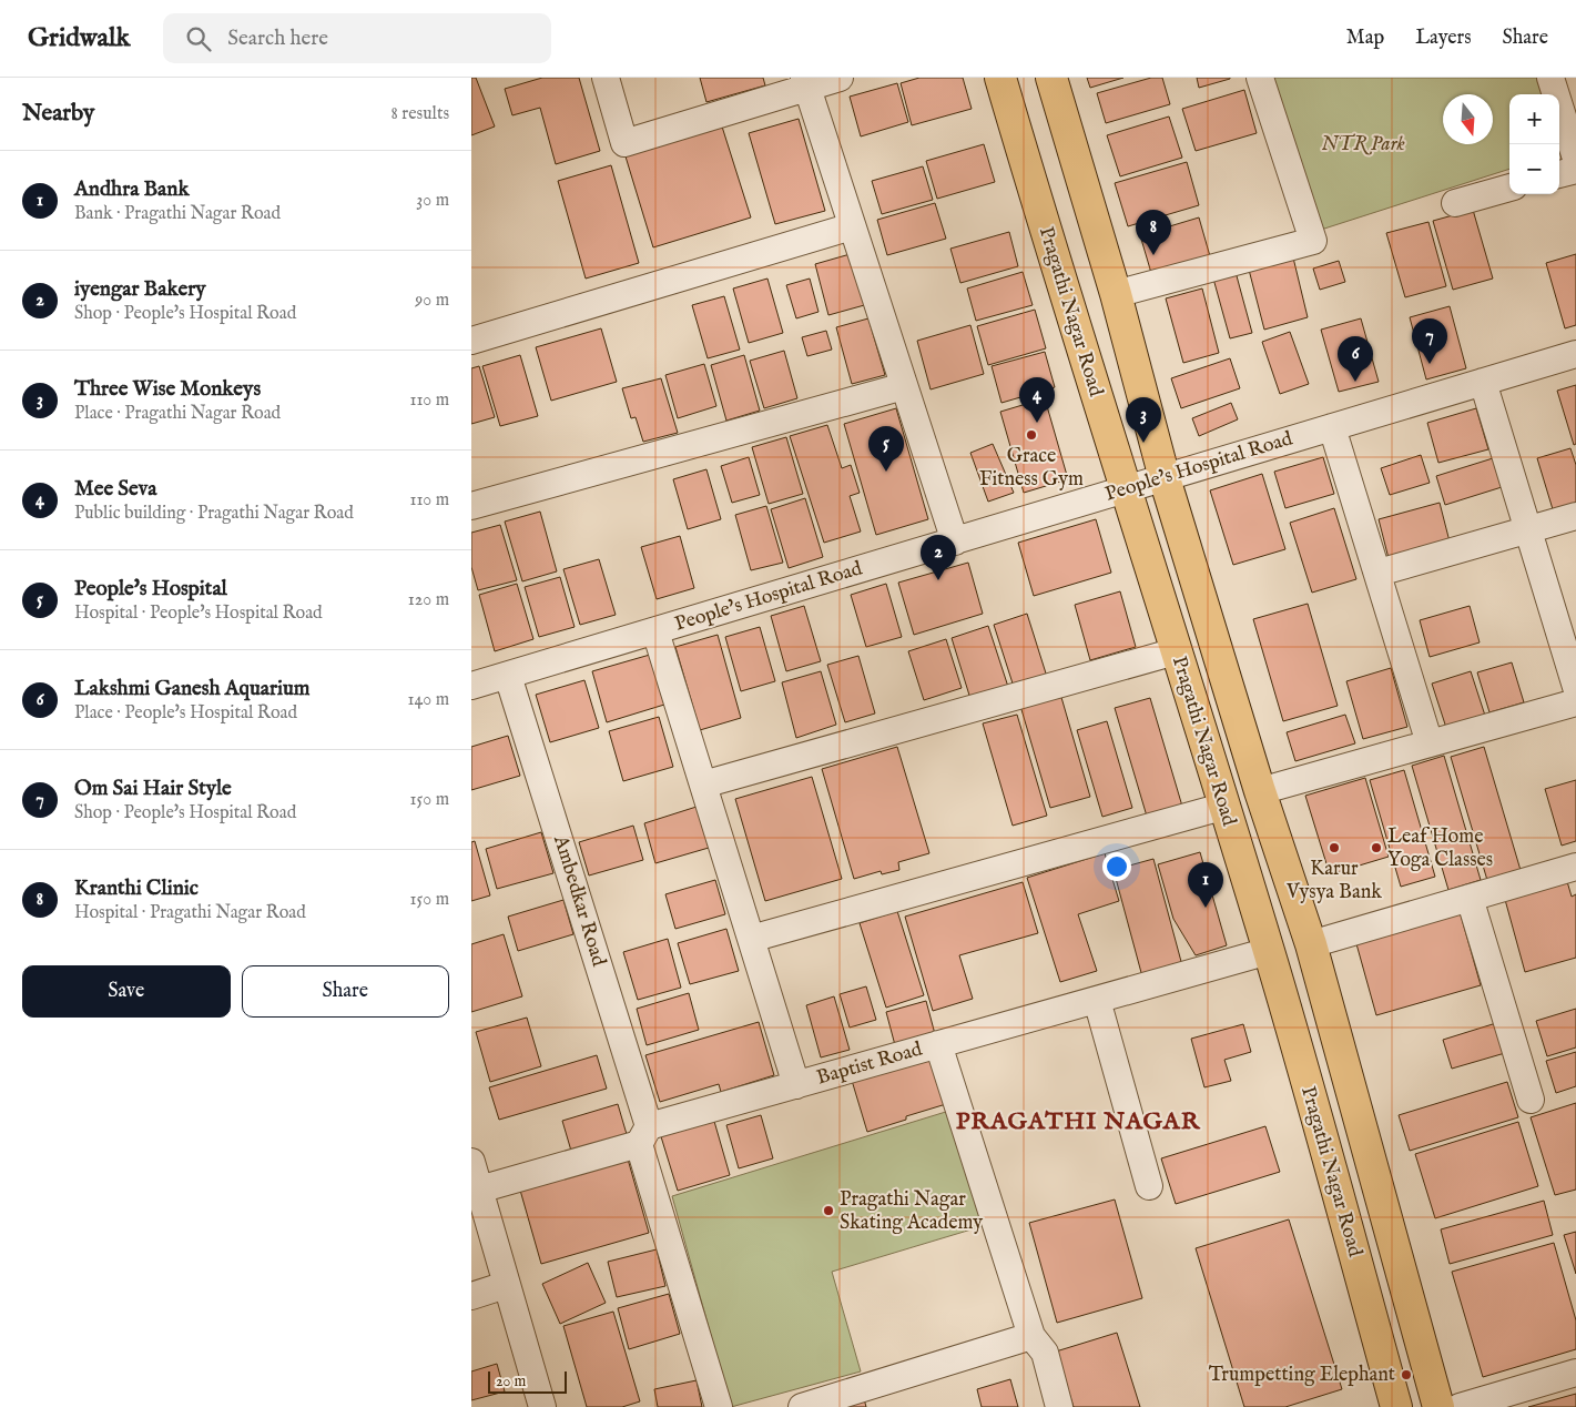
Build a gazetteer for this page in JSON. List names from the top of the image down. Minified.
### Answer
{"streets":{"main road":["Pragathi Nagar Road"],"street":["People's Hospital Road","Ambedkar Road","Baptist Road"]},"crossings":[["Pragathi Nagar Road","People's Hospital Road"],["Pragathi Nagar Road","Baptist Road"],["People's Hospital Road","Ambedkar Road"],["Ambedkar Road","Baptist Road"]],"districts":["PRAGATHI NAGAR"],"parks":["NTR Park"],"places":["Grace Fitness Gym","Karur Vysya Bank","Leaf Home Yoga Classes","Pragathi Nagar Skating Academy","Trumpetting Elephant"],"scale_bar":"20 m","north":"bottom","page":{"header":"Gridwalk","search":"Search here","nav":["Map","Layers","Share"],"heading":["Nearby","8 results"],"map_buttons":["+","−"],"list":[{"mark":"1","name":"Andhra Bank","note":"Bank · Pragathi Nagar Road","value":"30 m"},{"mark":"2","name":"iyengar Bakery","note":"Shop · People's Hospital Road","value":"90 m"},{"mark":"3","name":"Three Wise Monkeys","note":"Place · Pragathi Nagar Road","value":"110 m"},{"mark":"4","name":"Mee Seva","note":"Public building · Pragathi Nagar Road","value":"110 m"},{"mark":"5","name":"People's Hospital","note":"Hospital · People's Hospital Road","value":"120 m"},{"mark":"6","name":"Lakshmi Ganesh Aquarium","note":"Place · People's Hospital Road","value":"140 m"},{"mark":"7","name":"Om Sai Hair Style","note":"Shop · People's Hospital Road","value":"150 m"},{"mark":"8","name":"Kranthi Clinic","note":"Hospital · Pragathi Nagar Road","value":"150 m"}],"pins":["8","7","6","4","3","5","2","1"],"buttons":["Save","Share"],"scale":"20 m"}}
